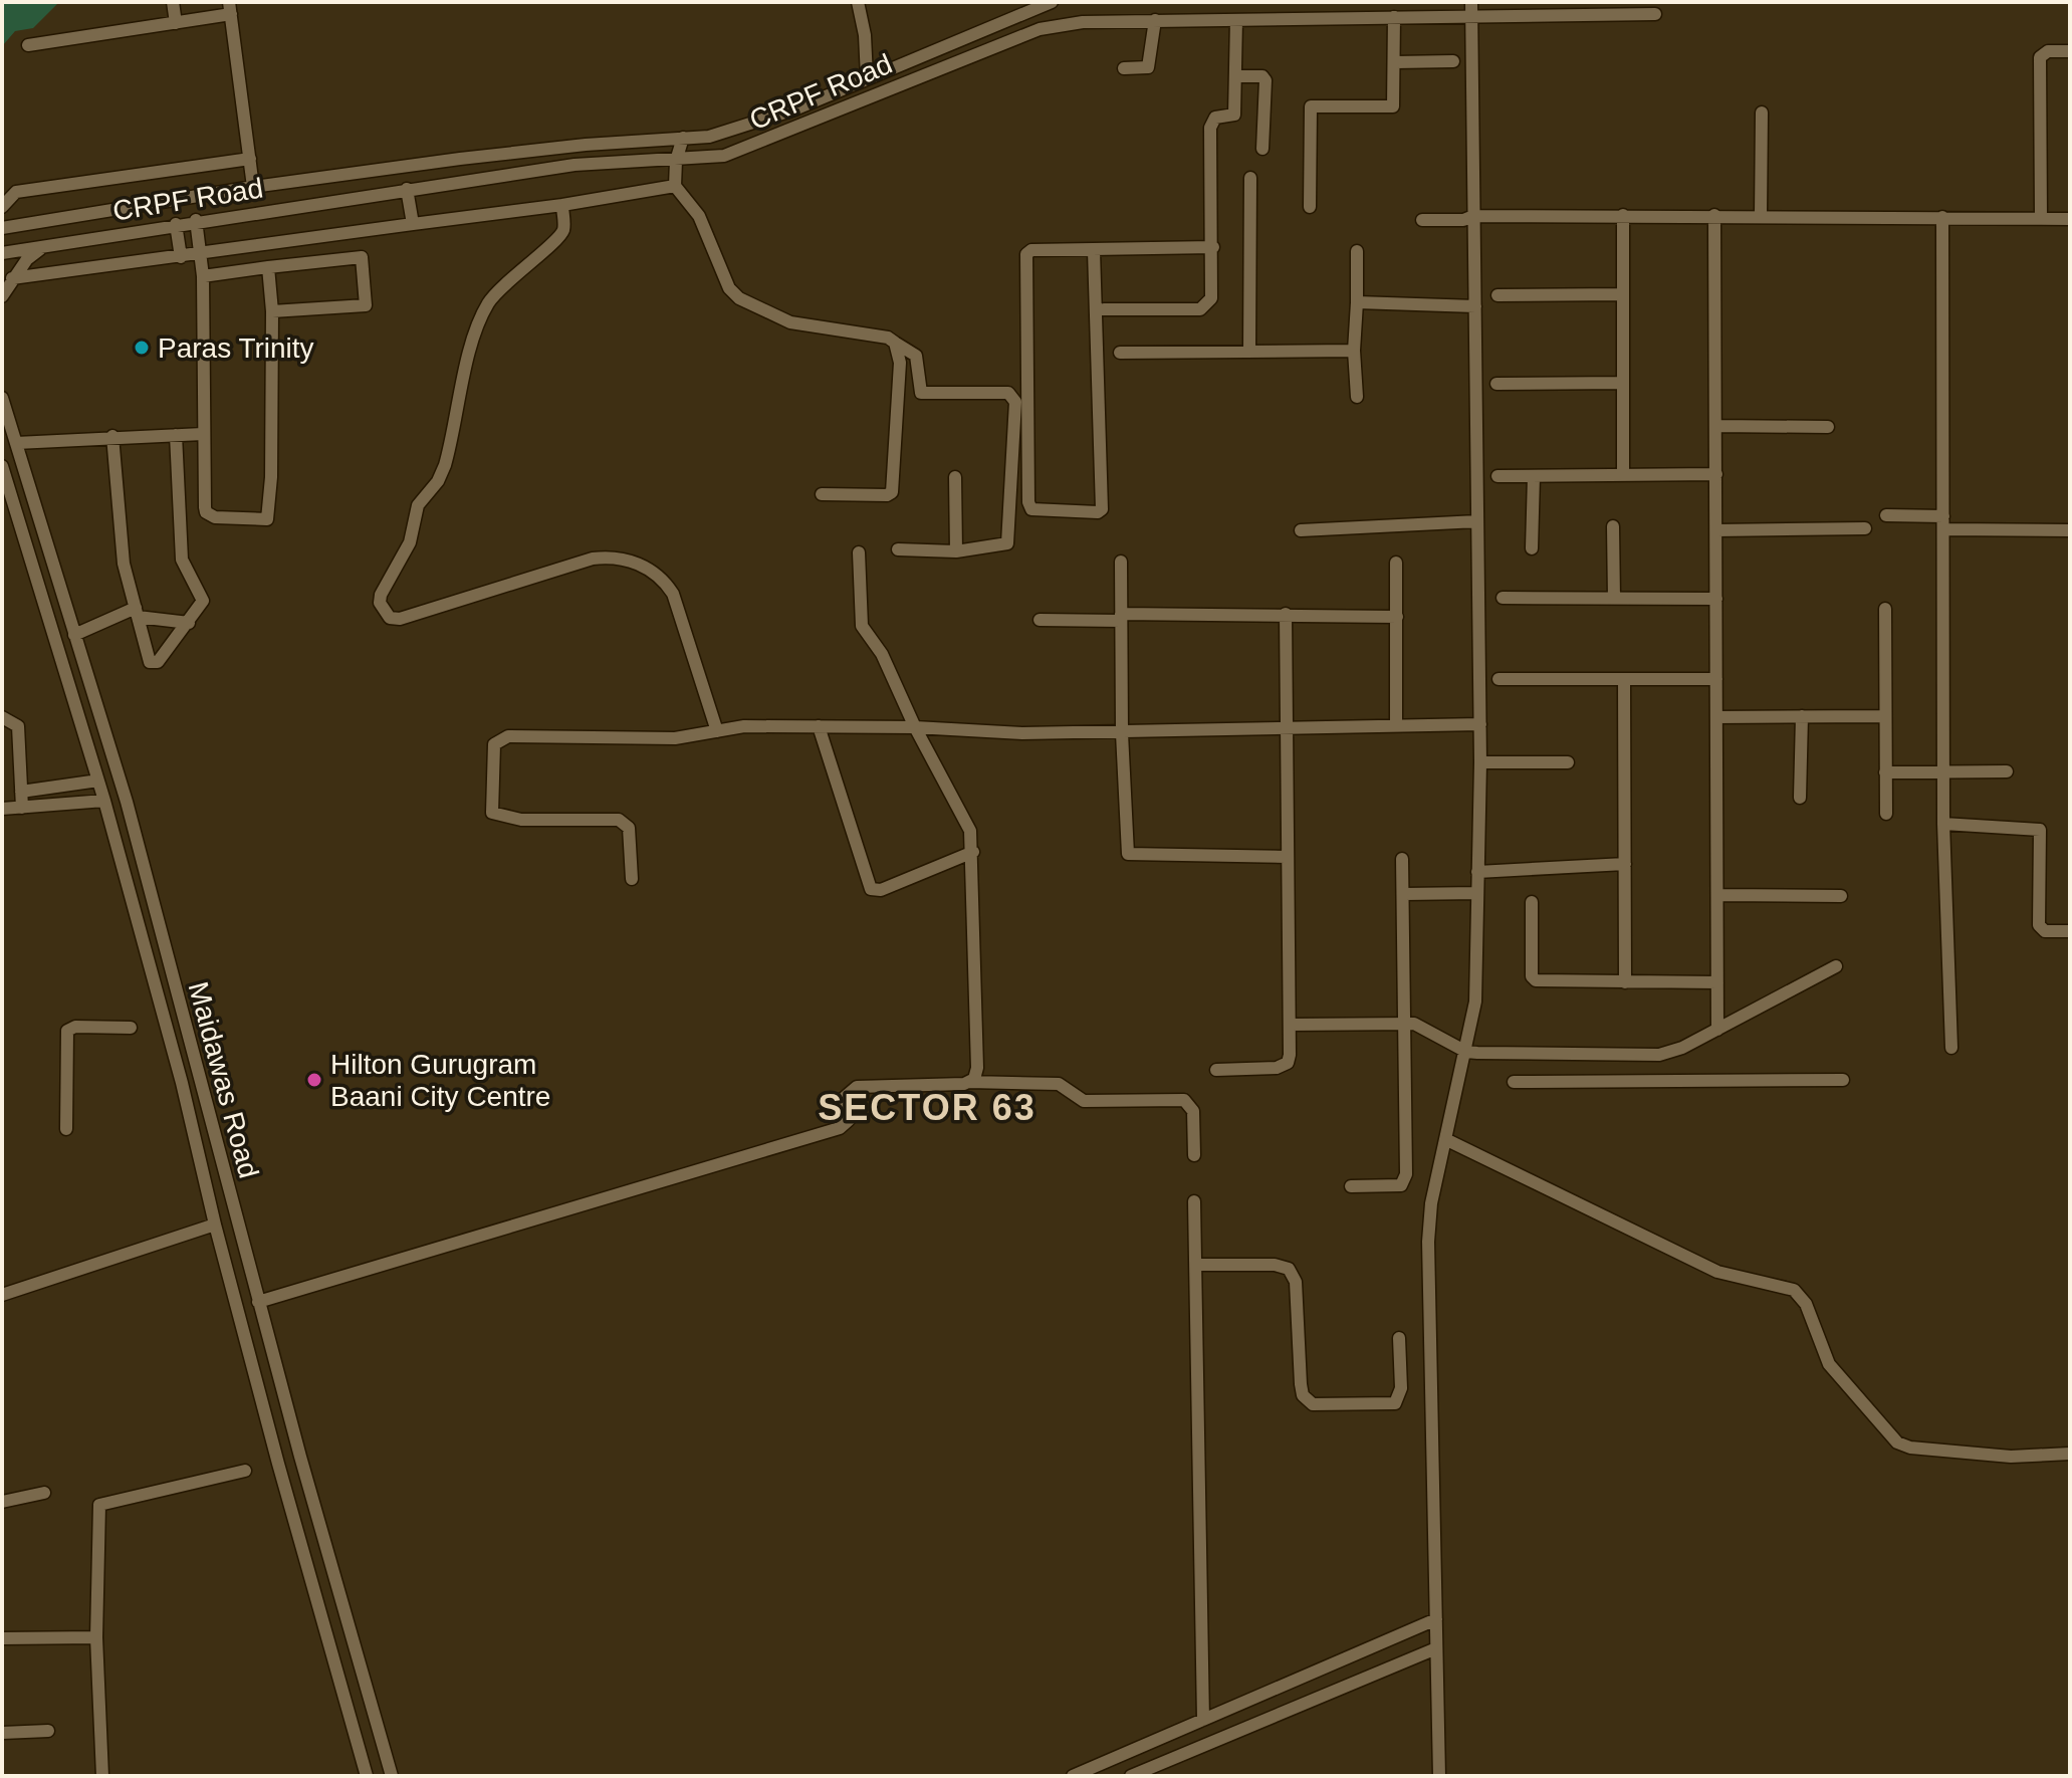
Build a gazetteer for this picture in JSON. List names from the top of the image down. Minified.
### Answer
{"streets":{"street":["CRPF Road","Maidawas Road"]},"districts":["SECTOR 63"],"places":["Paras Trinity","Hilton Gurugram Baani City Centre"]}
